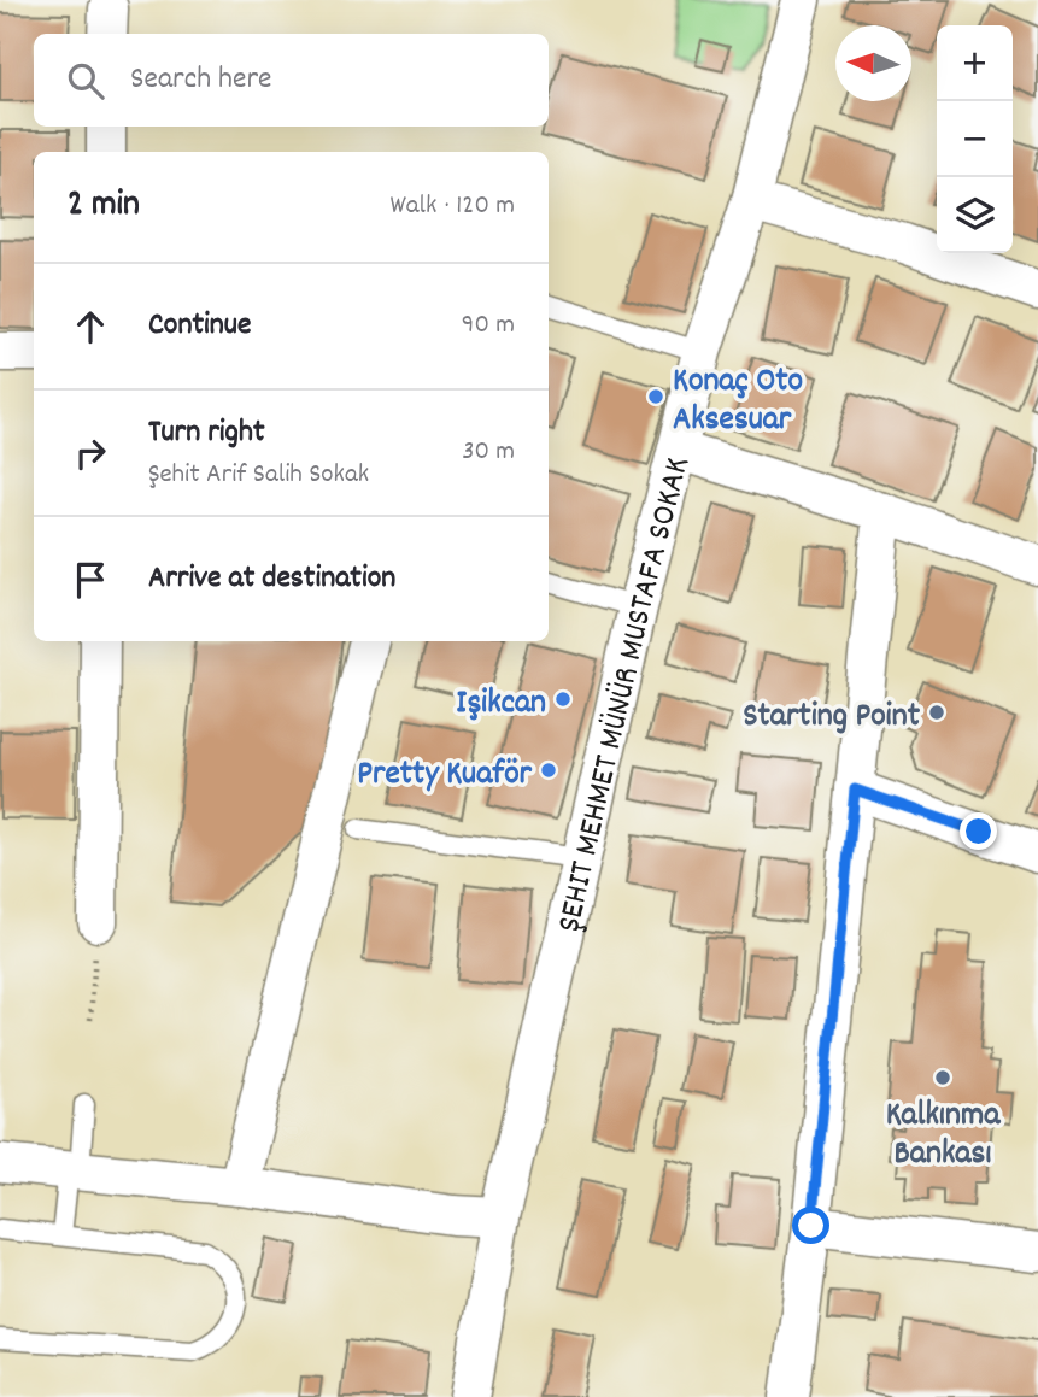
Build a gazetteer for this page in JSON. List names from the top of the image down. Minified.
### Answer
{"streets":{"street":["ŞEHIT MEHMET MÜNÜR MUSTAFA SOKAK"]},"places":["Konaç Oto Aksesuar","Işikcan","Starting Point","Pretty Kuaför","Kalkınma Bankası"],"north":"left","page":{"map_buttons":["+","−"],"search":"Search here","heading":["2 min","Walk · 120 m"],"list":[["Continue","90 m"],["Turn right","Şehit Arif Salih Sokak","30 m"],"Arrive at destination"]}}
